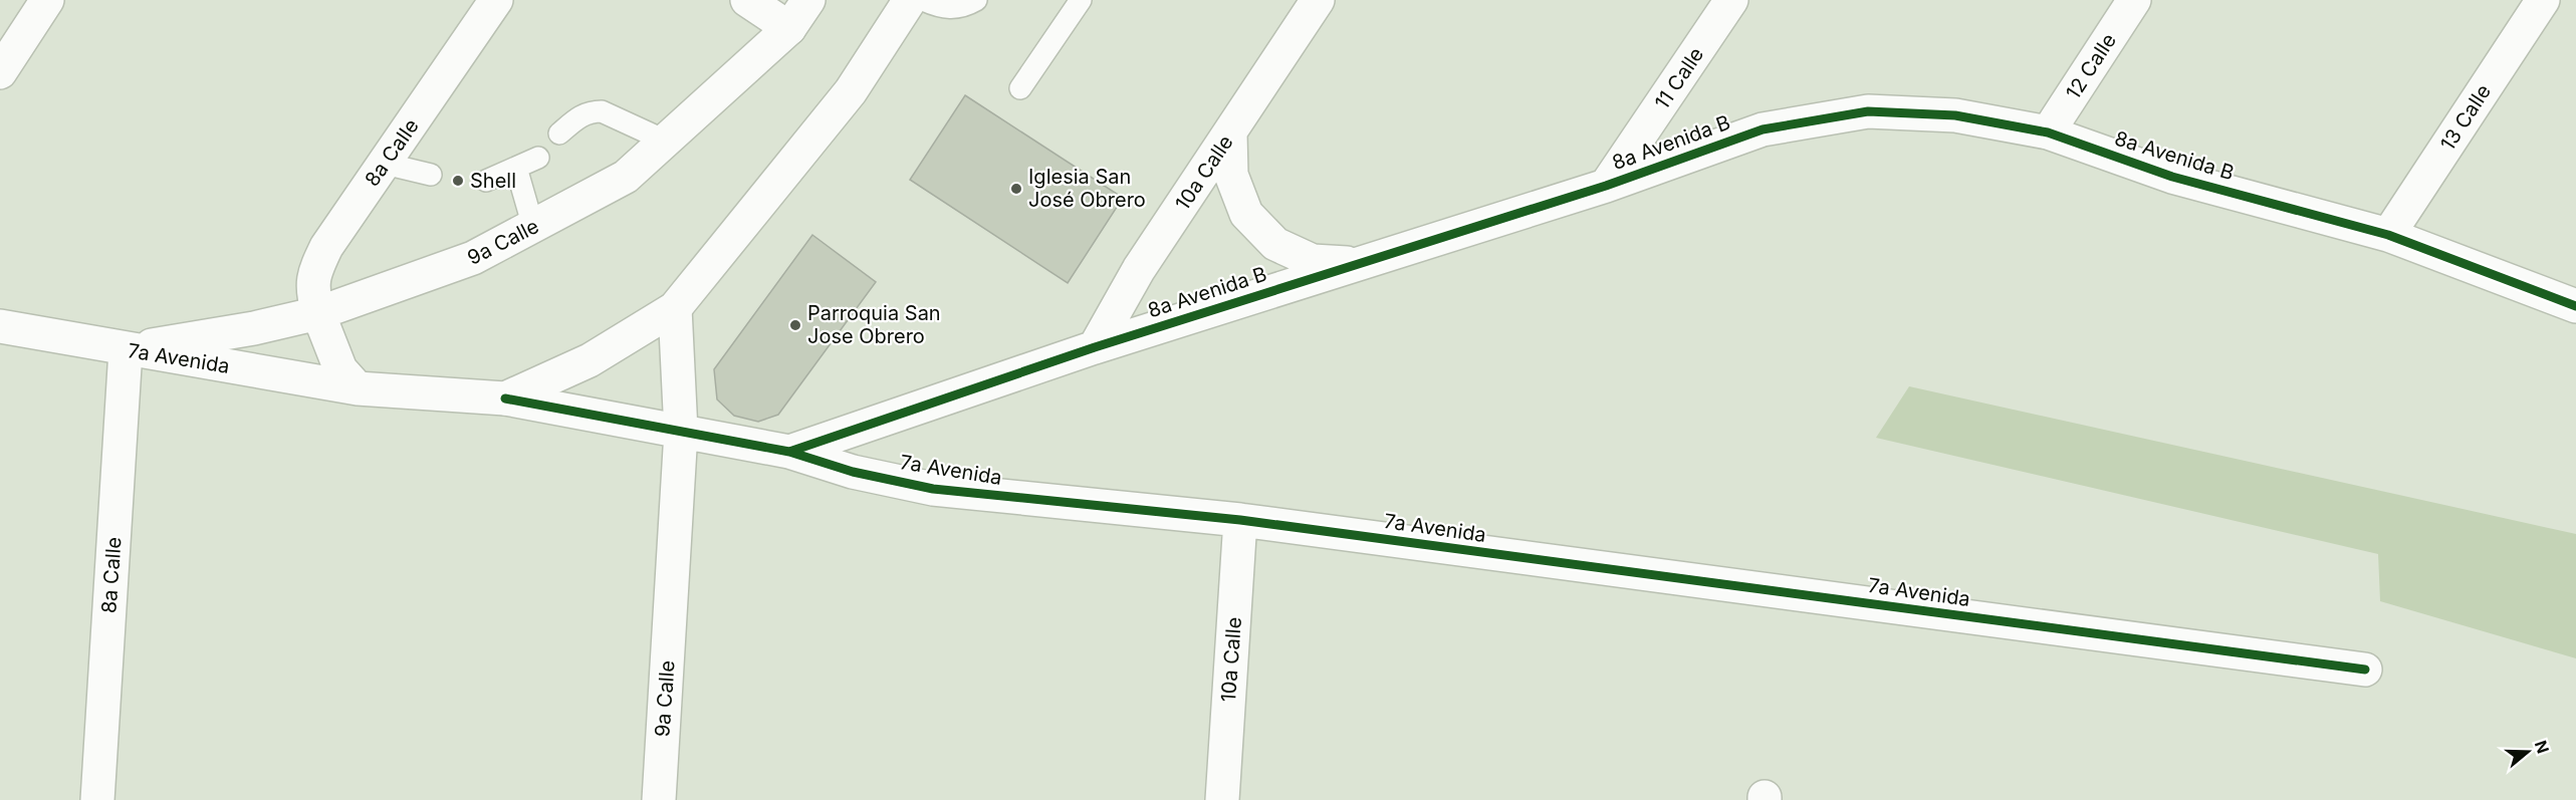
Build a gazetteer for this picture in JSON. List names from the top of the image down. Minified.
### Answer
{"streets":{"street":["12 Calle","11 Calle","13 Calle","8a Avenida B","8a Calle","10a Calle","9a Calle","7a Avenida"]},"crossings":[["12 Calle","8a Avenida B"],["11 Calle","8a Avenida B"],["13 Calle","8a Avenida B"],["8a Avenida B","10a Calle"],["8a Avenida B","7a Avenida"],["8a Calle","9a Calle"],["8a Calle","7a Avenida"],["10a Calle","7a Avenida"],["9a Calle","7a Avenida"]],"places":["Shell","Iglesia San José Obrero","Parroquia San Jose Obrero"],"north":"right"}
